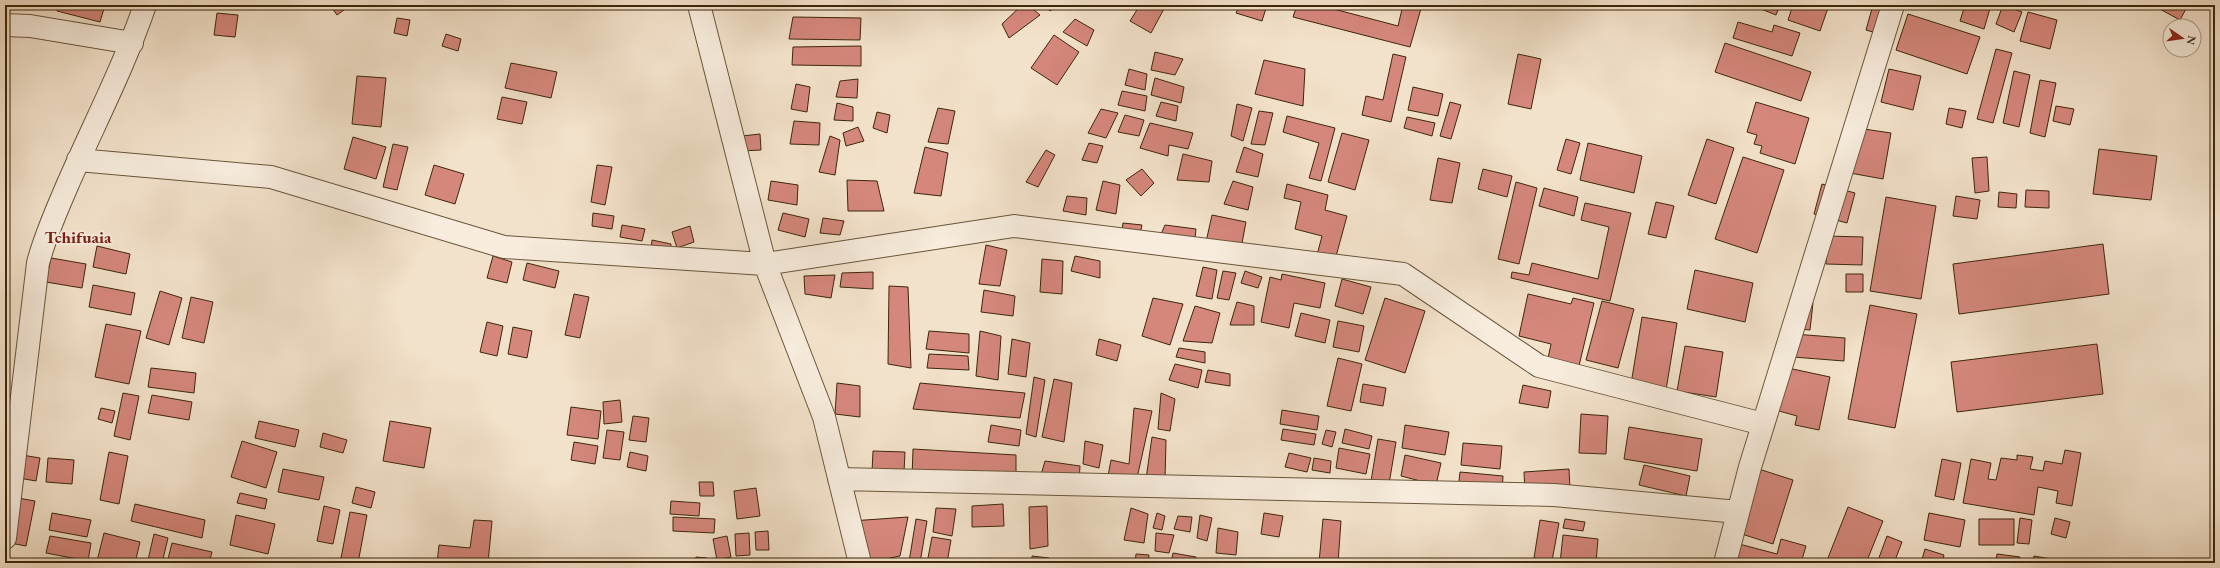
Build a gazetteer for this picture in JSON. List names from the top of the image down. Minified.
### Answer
{"districts":["Tchifuaia"],"north":"right"}
